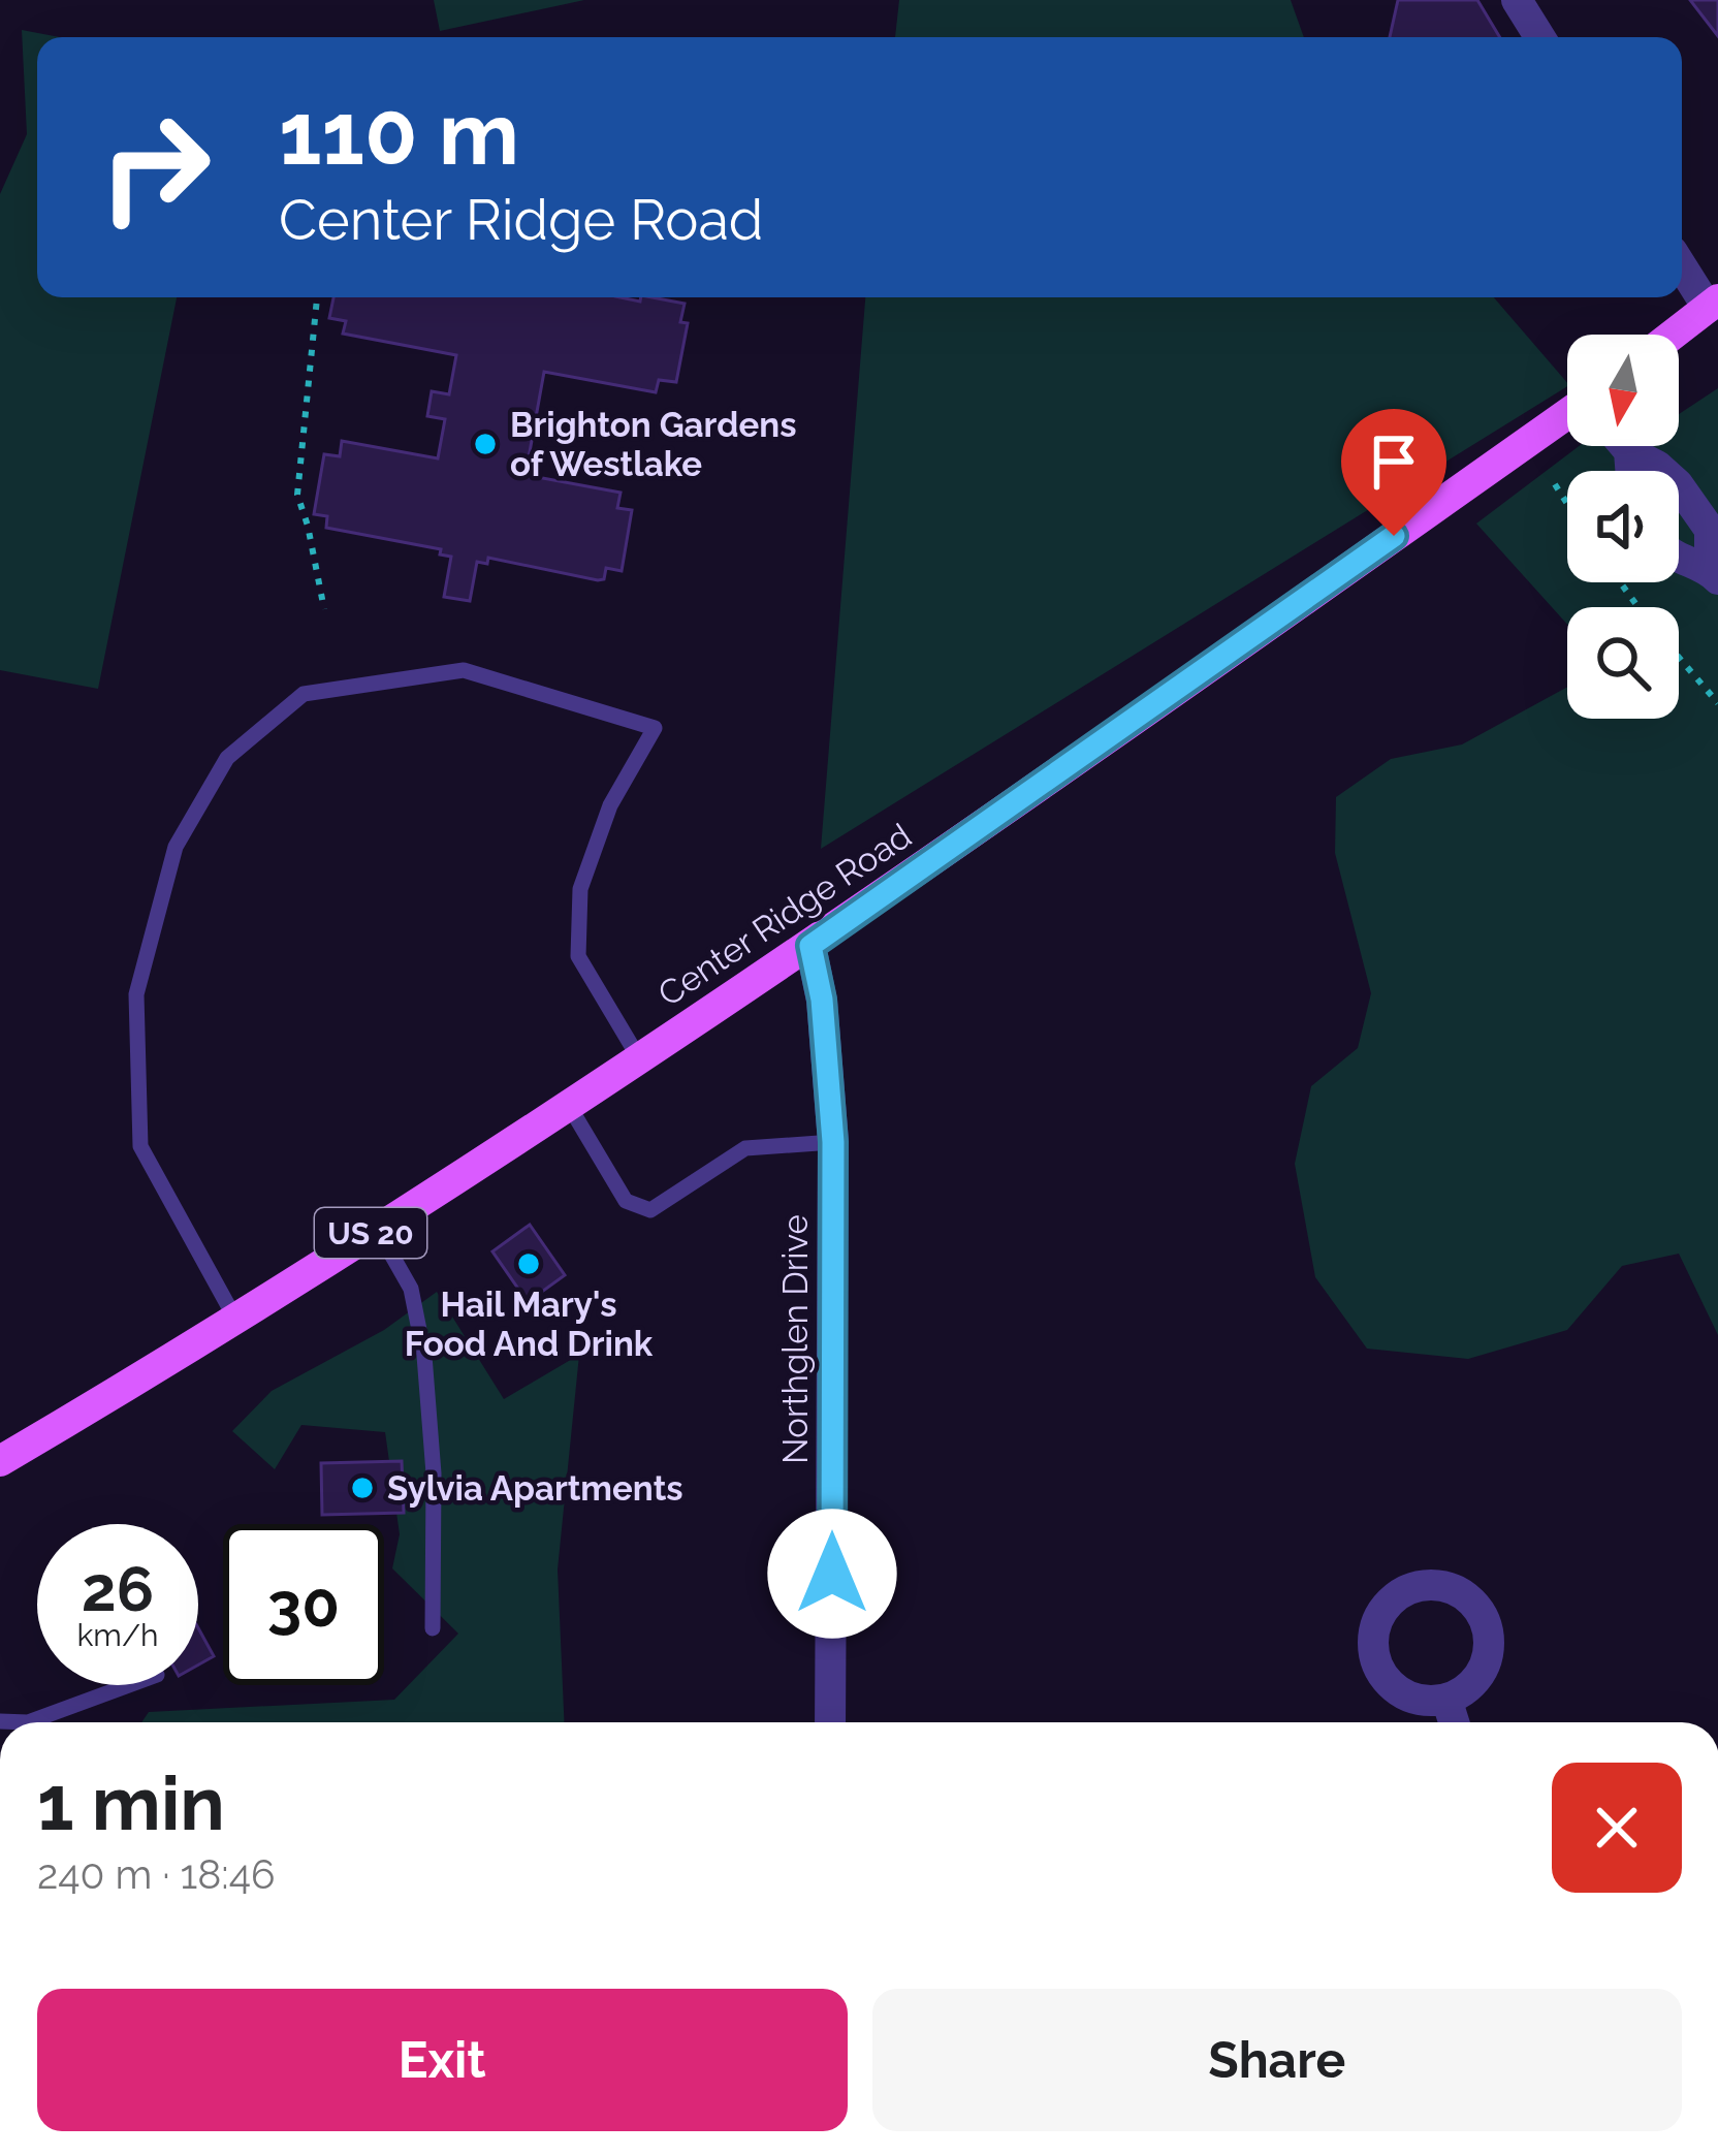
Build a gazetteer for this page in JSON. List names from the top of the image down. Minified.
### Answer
{"streets":{"main road":["Center Ridge Road","US 20"],"street":["Northglen Drive"]},"crossings":[["Center Ridge Road","Northglen Drive"]],"places":["Brighton Gardens of Westlake","Hail Mary's Food And Drink","Sylvia Apartments"],"north":"bottom","page":{"turn":["110 m","Center Ridge Road"],"speed":"26 km/h","limit":"30","heading":["1 min","240 m · 18:46"],"buttons":["Exit","Share"]}}
